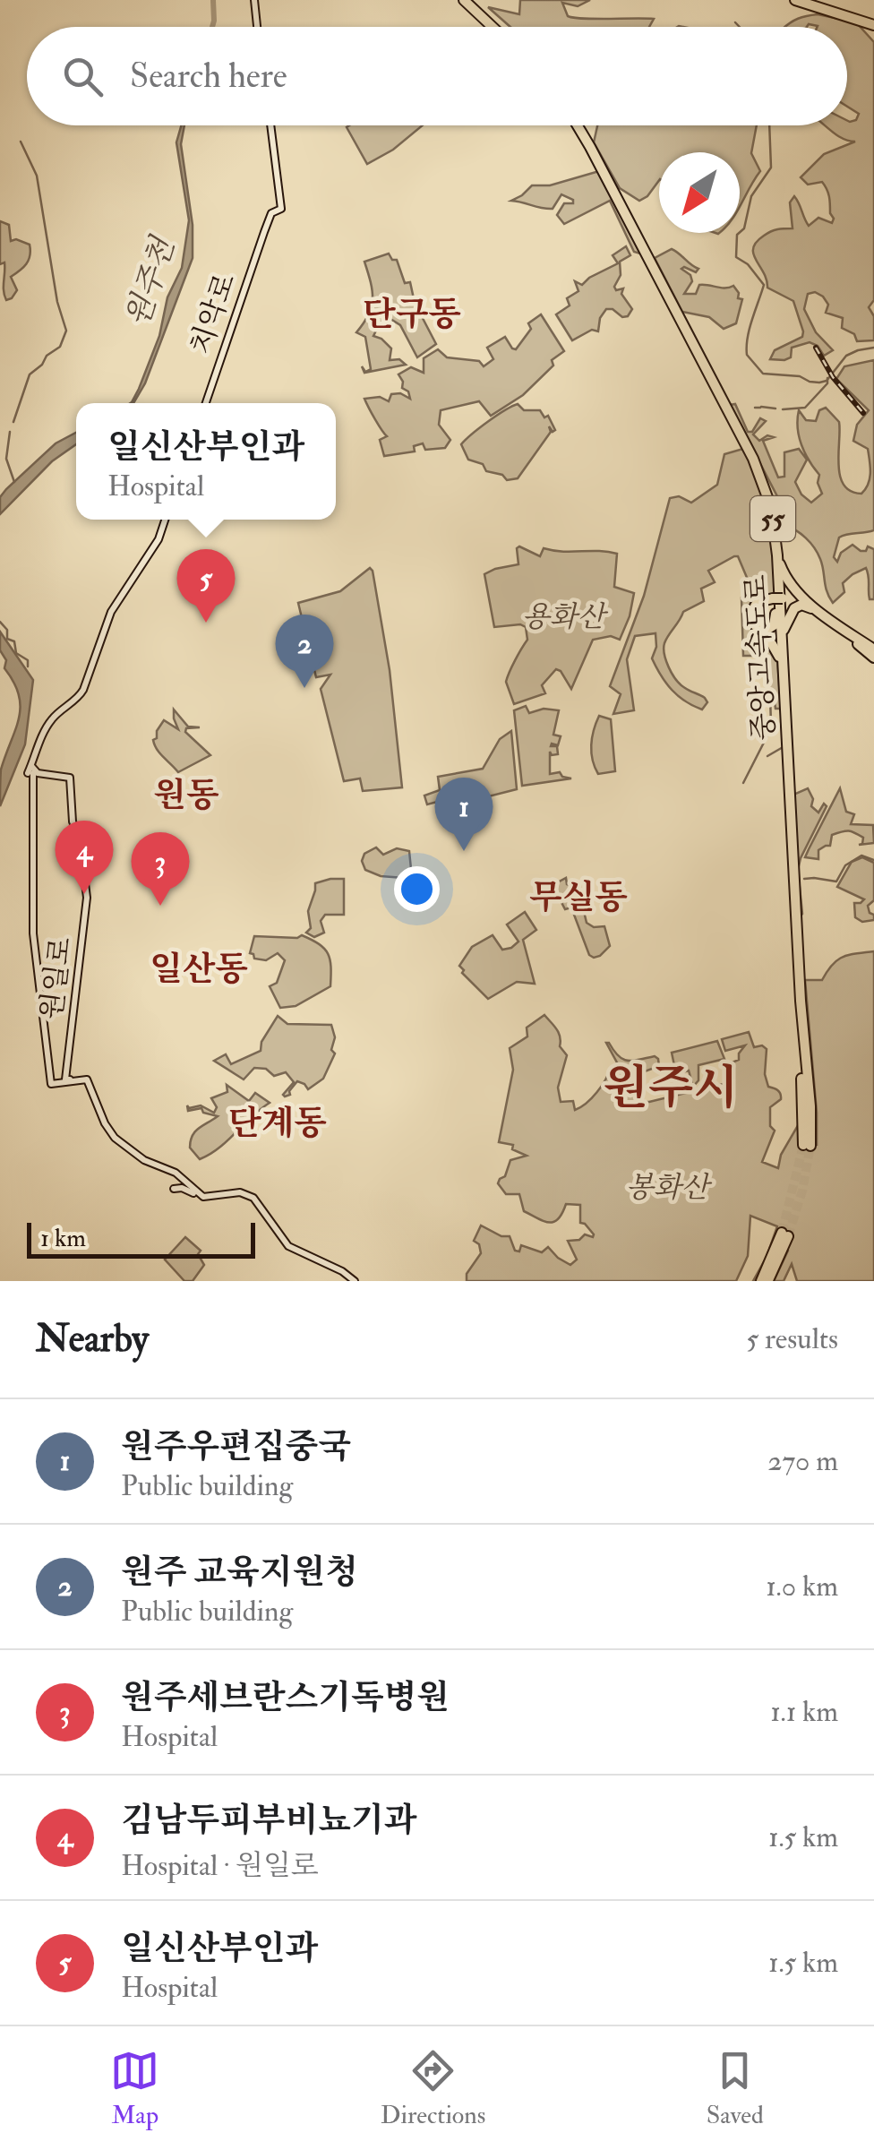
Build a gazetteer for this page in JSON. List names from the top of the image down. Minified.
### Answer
{"streets":{"highway":["55","중앙고속도로"],"main road":["치악로","원일로"]},"districts":["단구동","원동","무실동","일산동","원주시","단계동"],"water":["원주천"],"parks":["용화산","봉화산"],"scale_bar":"1 km","north":"bottom left","page":{"search":"Search here","popup":["일신산부인과","Hospital"],"pins":["5","2","1","4","3"],"scale":"1 km","heading":["Nearby","5 results"],"list":[{"mark":"1","name":"원주우편집중국","note":"Public building","value":"270 m"},{"mark":"2","name":"원주 교육지원청","note":"Public building","value":"1.0 km"},{"mark":"3","name":"원주세브란스기독병원","note":"Hospital","value":"1.1 km"},{"mark":"4","name":"김남두피부비뇨기과","note":"Hospital · 원일로","value":"1.5 km"},{"mark":"5","name":"일신산부인과","note":"Hospital","value":"1.5 km"}],"nav":["Map","Directions","Saved"]}}
